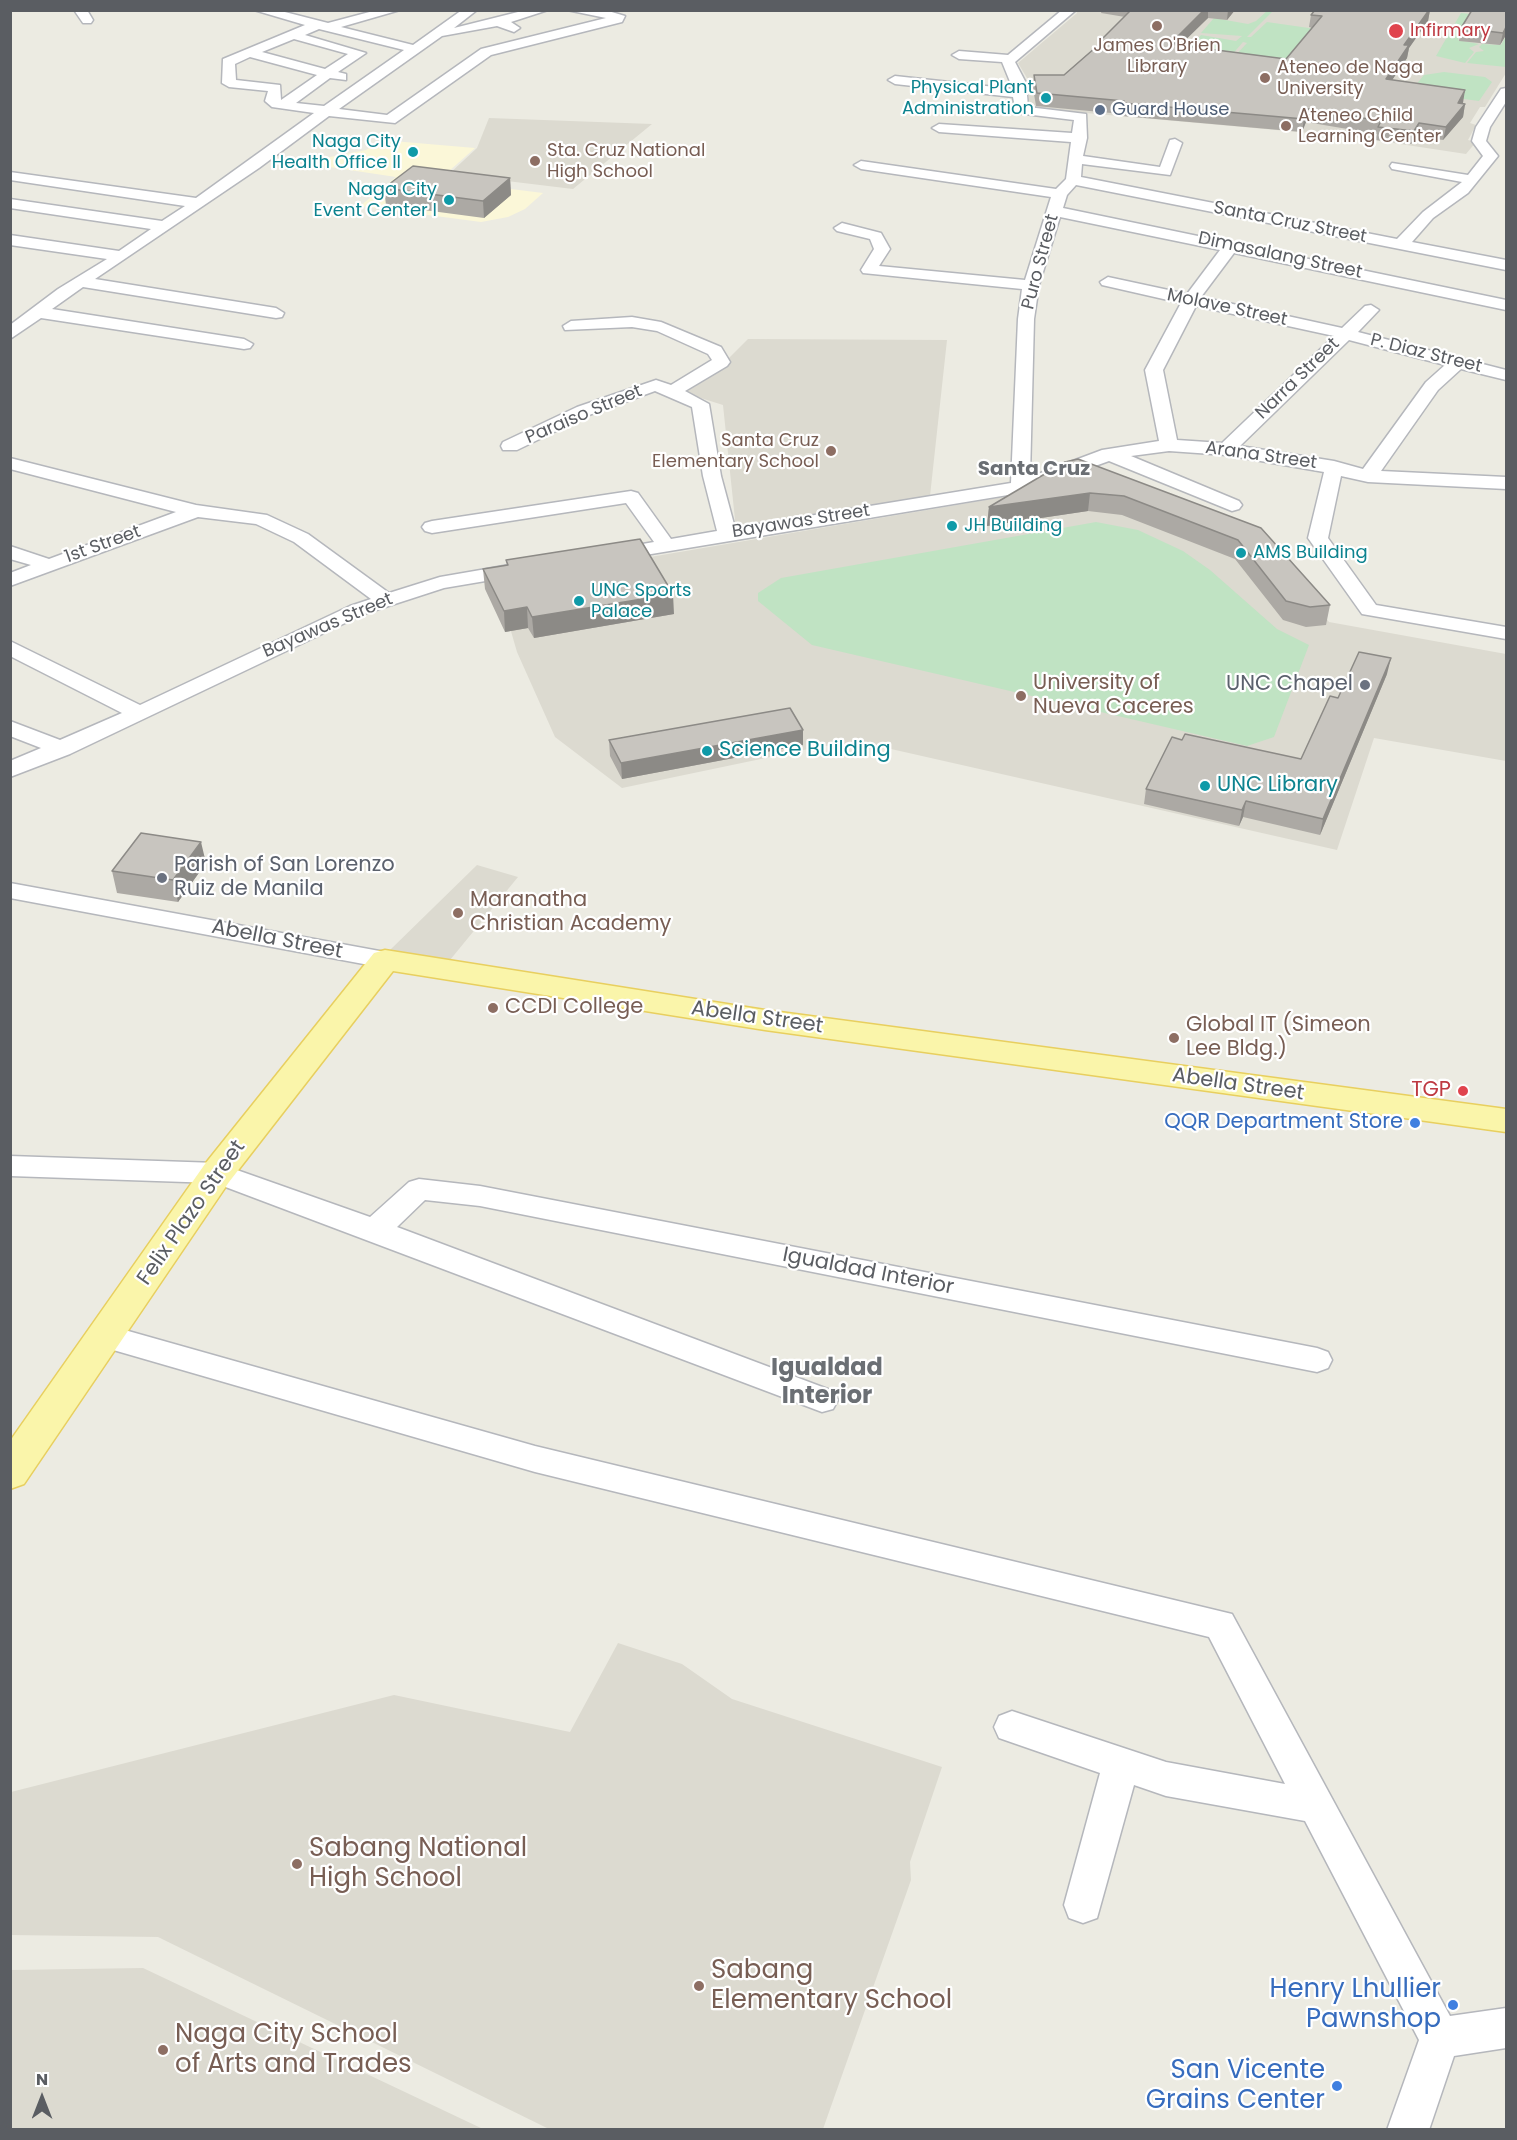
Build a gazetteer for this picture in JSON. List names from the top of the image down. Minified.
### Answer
{"streets":{"main road":["Abella Street","Felix Plazo Street"],"street":["Santa Cruz Street","Dimasalang Street","Puro Street","Molave Street","P. Diaz Street","Narra Street","Paraiso Street","Arana Street","Bayawas Street","1st Street","Igualdad Interior"]},"crossings":[["Santa Cruz Street","Puro Street"],["Dimasalang Street","Puro Street"],["Puro Street","Arana Street"],["Puro Street","Bayawas Street"],["Molave Street","P. Diaz Street"],["Molave Street","Narra Street"],["P. Diaz Street","Narra Street"],["Narra Street","Arana Street"],["Paraiso Street","Bayawas Street"],["Arana Street","Bayawas Street"],["Abella Street","Felix Plazo Street"]],"districts":["Santa Cruz","Igualdad Interior"],"places":["James O'Brien Library","Infirmary","Ateneo de Naga University","Physical Plant Administration","Guard House","Ateneo Child Learning Center","Naga City Health Office II","Sta. Cruz National High School","Naga City Event Center I","Santa Cruz Elementary School","JH Building","AMS Building","UNC Sports Palace","UNC Chapel","University of Nueva Caceres","Science Building","UNC Library","Parish of San Lorenzo Ruiz de Manila","Maranatha Christian Academy","CCDI College","Global IT (Simeon Lee Bldg.)","TGP","QQR Department Store","Sabang National High School","Sabang Elementary School","Henry Lhullier Pawnshop","Naga City School of Arts and Trades","San Vicente Grains Center"],"north":"top"}
